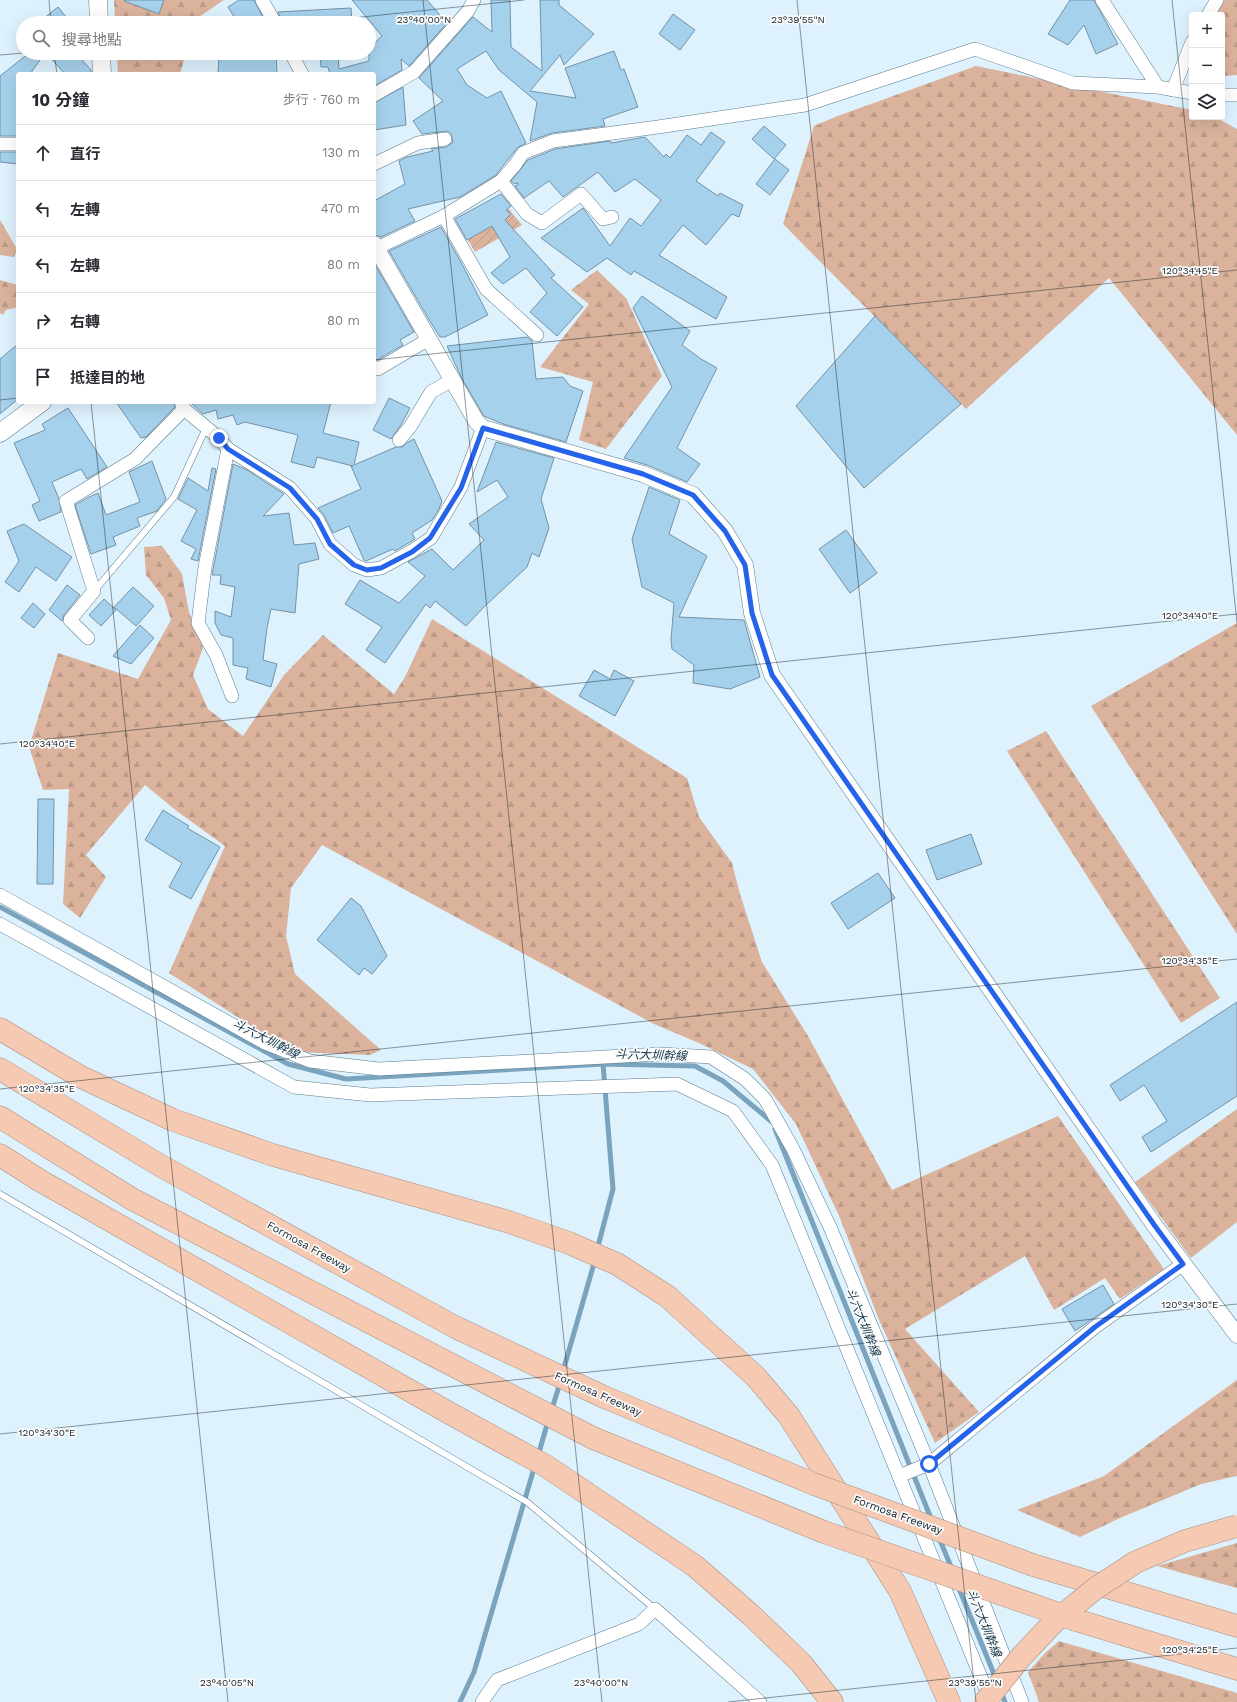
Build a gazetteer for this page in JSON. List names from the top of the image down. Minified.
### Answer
{"streets":{"highway":["Formosa Freeway"]},"water":["斗六大圳幹線"],"page":{"map_buttons":["+","−"],"search":"搜尋地點","heading":["10 分鐘","步行 · 760 m"],"list":[["直行","130 m"],["左轉","470 m"],["左轉","80 m"],["右轉","80 m"],"抵達目的地"]},"coordinates":["23°40'00\"N","23°39'55\"N","120°34'45\"E","120°34'40\"E","120°34'35\"E","120°34'30\"E","120°34'25\"E","23°40'05\"N"]}
